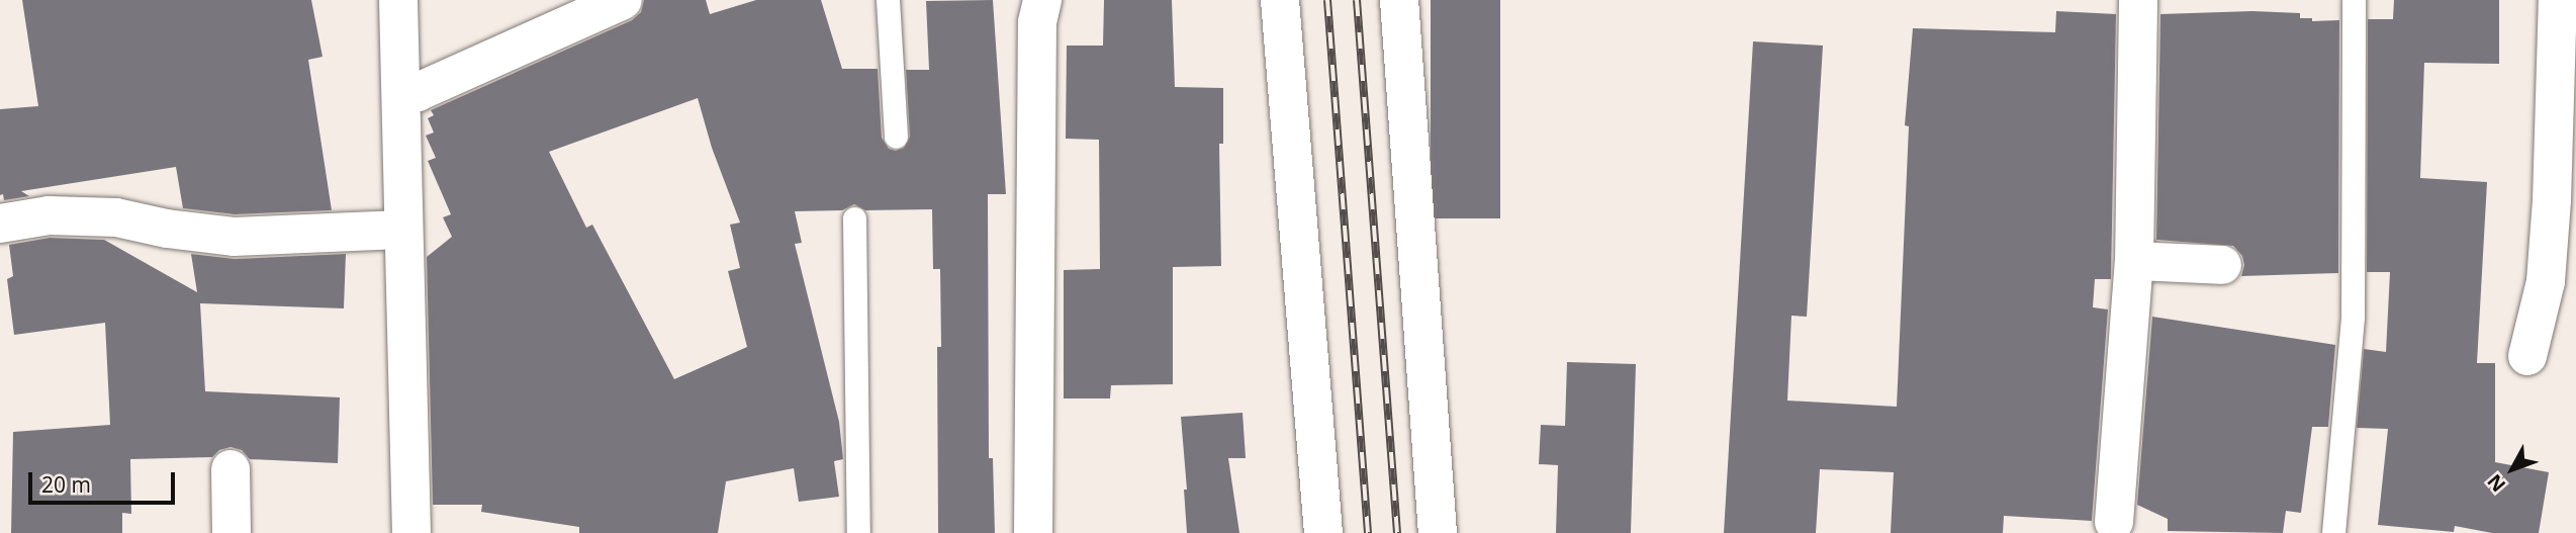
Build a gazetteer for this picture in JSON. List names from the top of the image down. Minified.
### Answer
{"scale_bar":"20 m","north":"bottom left"}
